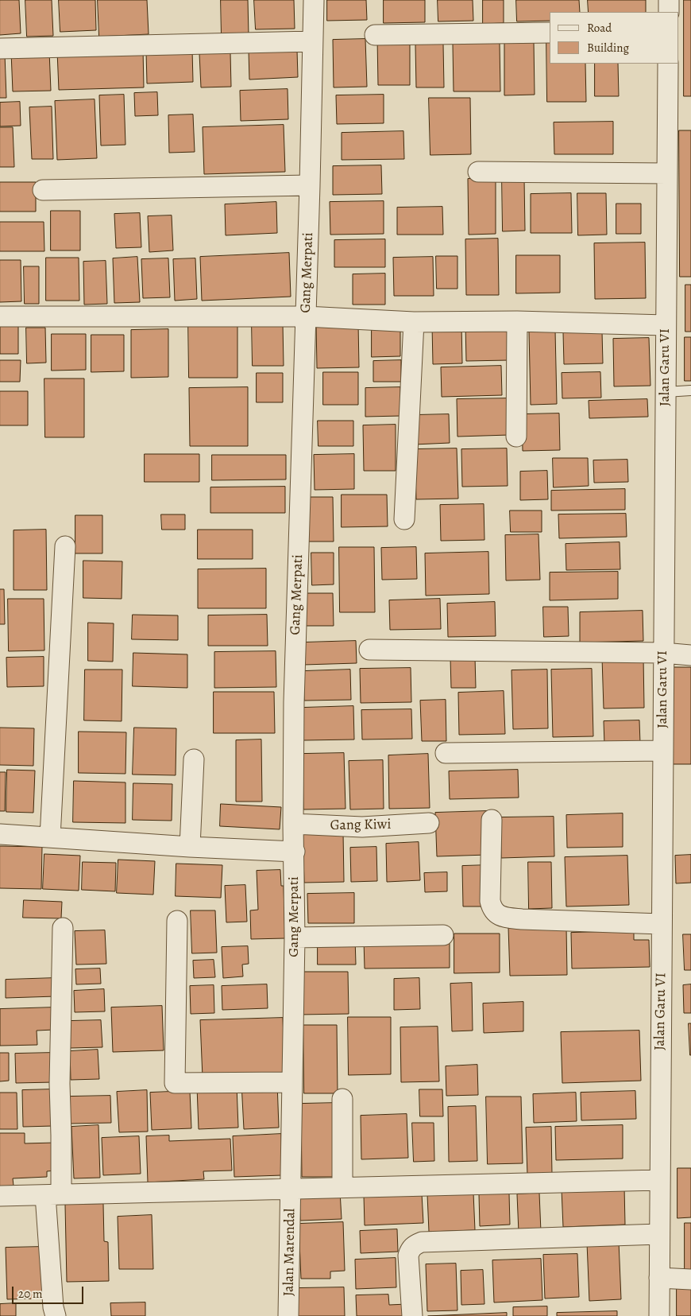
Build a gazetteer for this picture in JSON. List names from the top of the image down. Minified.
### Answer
{"streets":{"street":["Gang Merpati","Jalan Garu VI","Gang Kiwi","Jalan Marendal"]},"crossings":[["Gang Merpati","Gang Kiwi"],["Gang Merpati","Jalan Marendal"]],"legend":["Road","Building"],"scale_bar":"20 m"}
